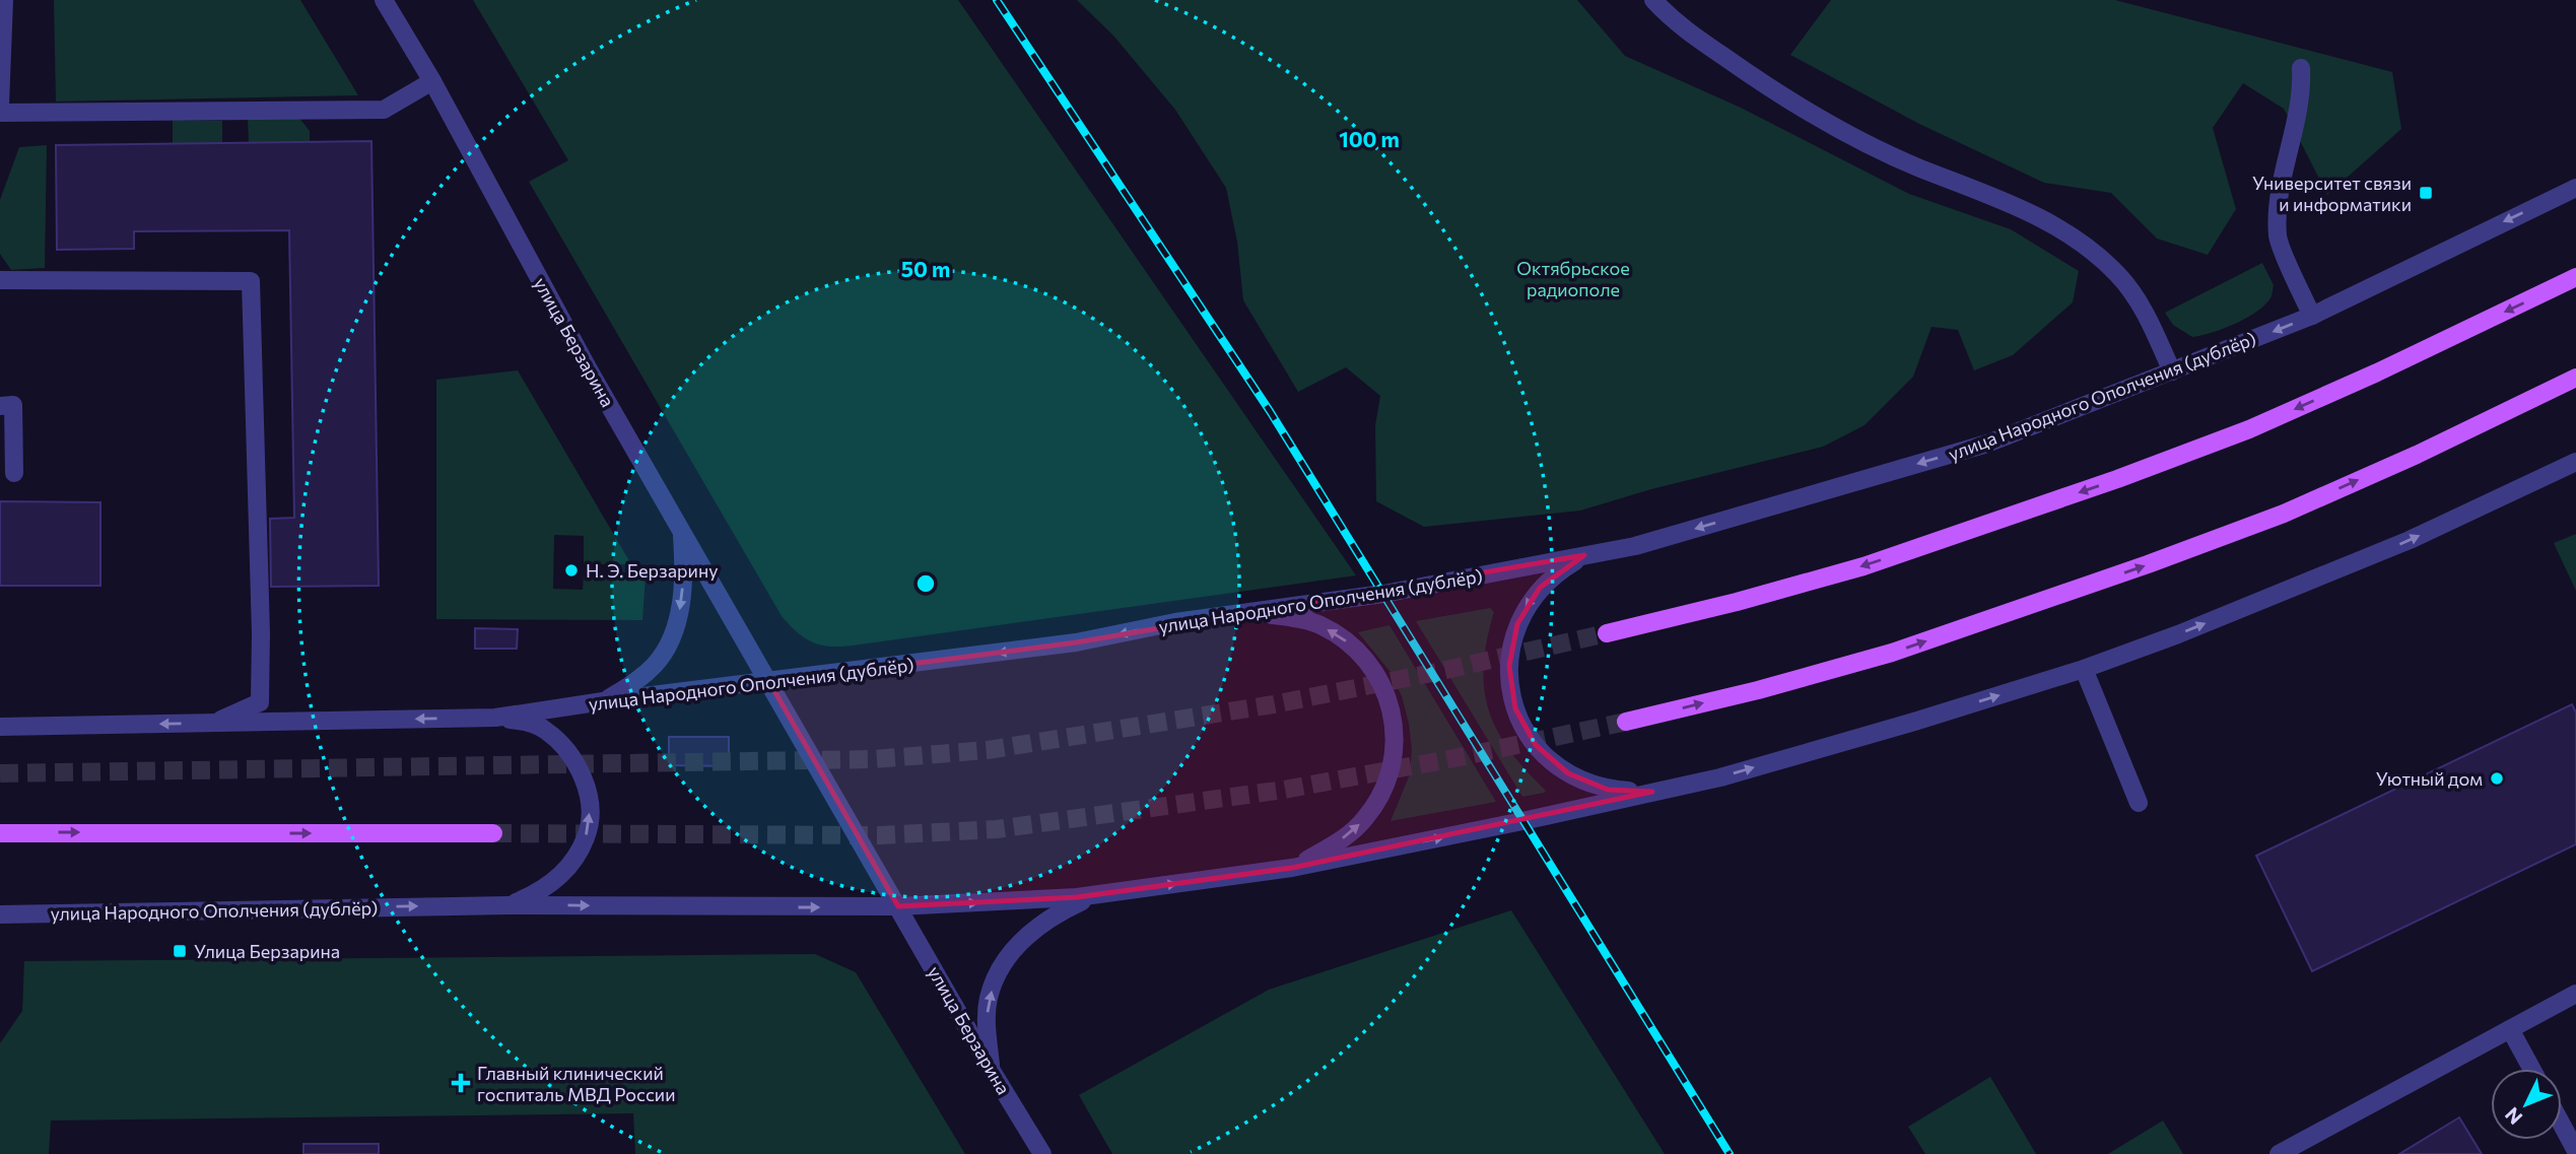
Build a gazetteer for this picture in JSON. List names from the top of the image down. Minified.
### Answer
{"streets":{"street":["улица Берзарина","улица Народного Ополчения (дублёр)"]},"crossings":[["улица Берзарина","улица Народного Ополчения (дублёр)"]],"parks":["Октябрьское радиополе"],"places":{"transit":["Университет связи и информатики","Улица Берзарина"],"other":["Н. Э. Берзарину","Уютный дом"],"health":["Главный клинический госпиталь МВД России"]},"north":"bottom left","rings":["100 m","50 m"]}
